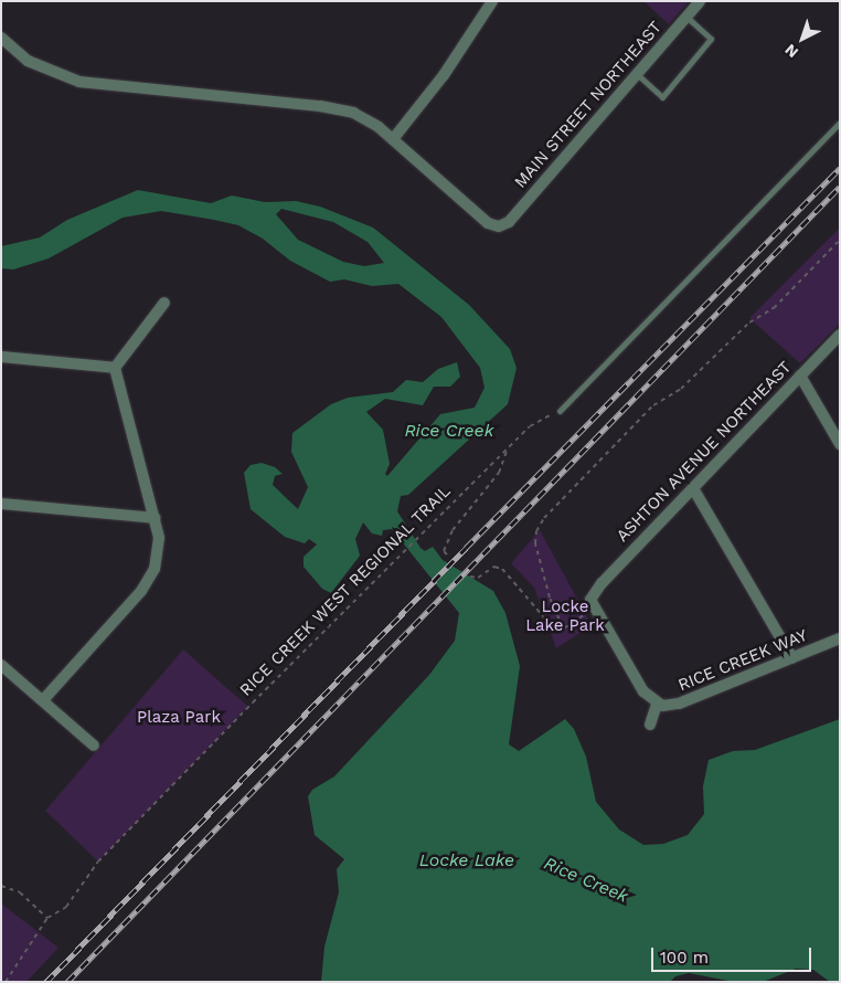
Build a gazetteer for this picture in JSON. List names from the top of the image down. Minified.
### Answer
{"streets":{"street":["MAIN STREET NORTHEAST","ASHTON AVENUE NORTHEAST","RICE CREEK WAY"],"path":["RICE CREEK WEST REGIONAL TRAIL"]},"water":["Rice Creek","Locke Lake"],"parks":["Locke Lake Park","Plaza Park"],"scale_bar":"100 m","north":"bottom left"}
